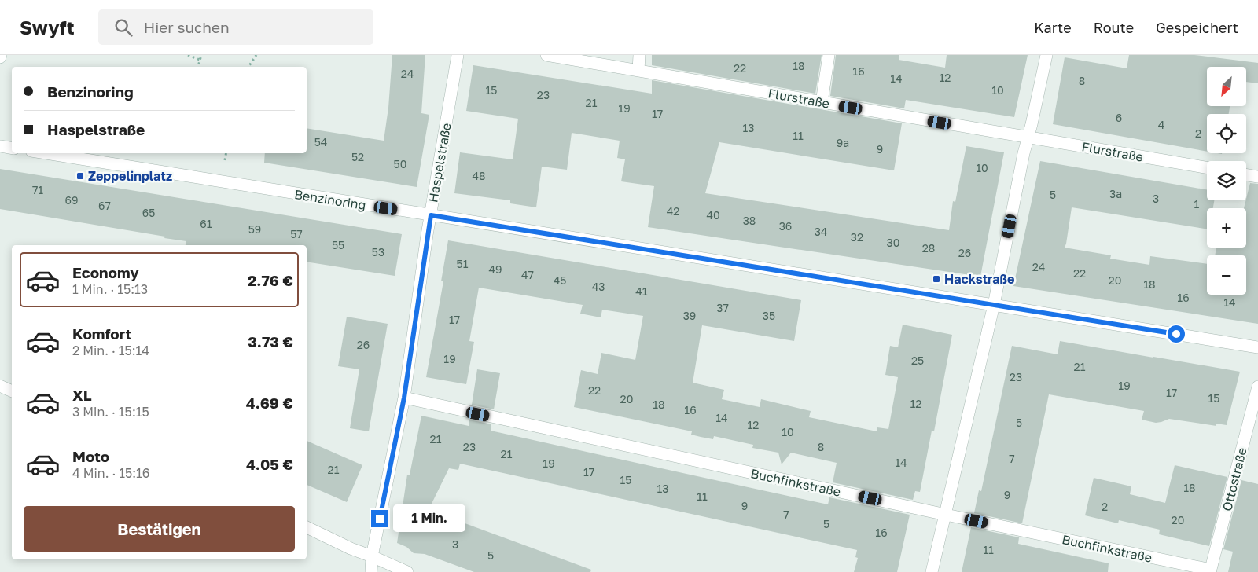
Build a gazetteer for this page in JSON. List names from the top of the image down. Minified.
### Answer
{"streets":{"street":["Flurstraße","Haspelstraße","Benzinoring","Ottostraße","Buchfinkstraße"]},"crossings":[["Haspelstraße","Benzinoring"],["Haspelstraße","Buchfinkstraße"],["Ottostraße","Buchfinkstraße"]],"places":{"transit":["Zeppelinplatz","Hackstraße"]},"house_numbers":["18","22","16","24","12","14","8","15","10","23","21","19","17","6","4","13","2","11","54","9a","9","52","50","10","48","71","3a","5","3","69","1","67","42","65","40","38","61","36","59","34","57","32","30","55","28","53","26","51","24","49","22","47","45","20","18","43","41","16","14","37","39","35","17","26","19","25","21","23","19","22","17","15","20","12","18","16","14","5","12","10","21","23","8","21","7","14","19","21","17","15","18","13","9","11","9","2","7","20","5","16","3","11","5"],"north":"bottom left","page":{"header":"Swyft","search":"Hier suchen","nav":["Karte","Route","Gespeichert"],"map_buttons":["+","−"],"banner":["Benzinoring","Haspelstraße"],"list":[{"name":"Economy","note":"1 Min. · 15:13","value":"2.76 €"},{"name":"Komfort","note":"2 Min. · 15:14","value":"3.73 €"},{"name":"XL","note":"3 Min. · 15:15","value":"4.69 €"},{"name":"Moto","note":"4 Min. · 15:16","value":"4.05 €"}],"buttons":"Bestätigen","bubble":"1 Min."}}
